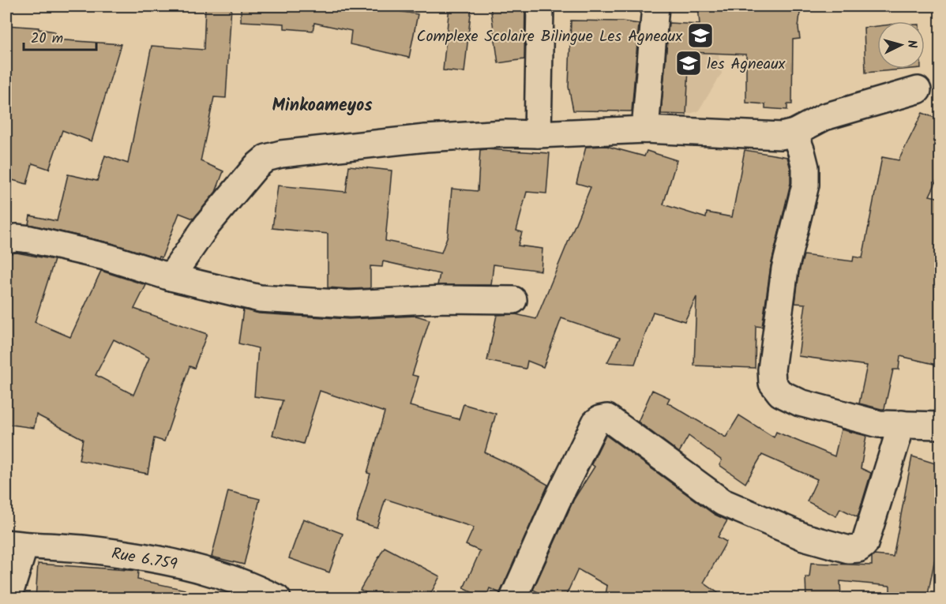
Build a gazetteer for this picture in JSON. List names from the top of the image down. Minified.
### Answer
{"streets":{"street":["Rue 6.759"]},"districts":["Minkoameyos"],"places":{"school or university":["Complexe Scolaire Bilingue Les Agneaux","les Agneaux"]},"scale_bar":"20 m","north":"right"}
